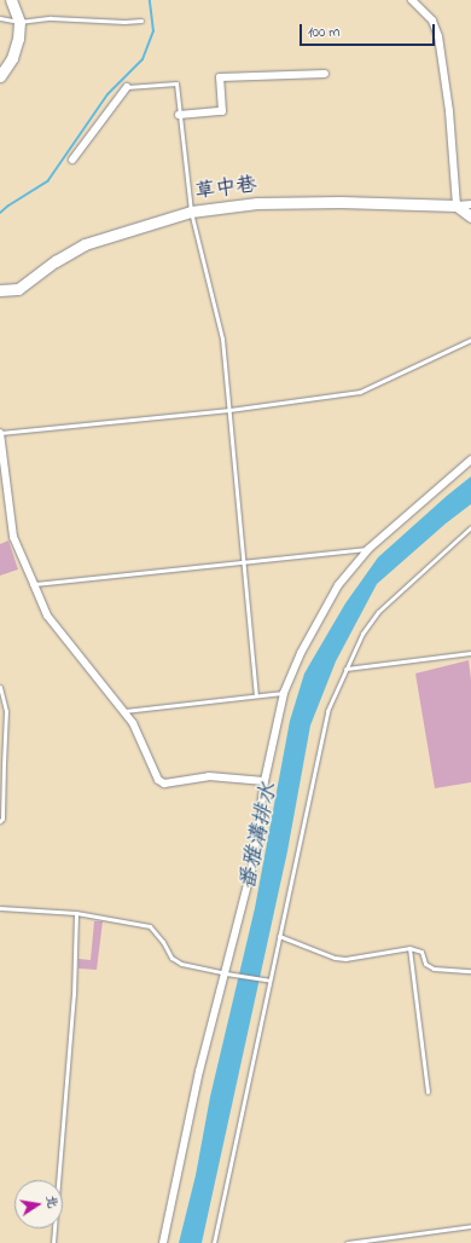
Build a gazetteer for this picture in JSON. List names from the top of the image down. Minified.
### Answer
{"streets":{"street":["草中巷"]},"water":["番雅溝排水"],"scale_bar":"100 m","north":"right"}
